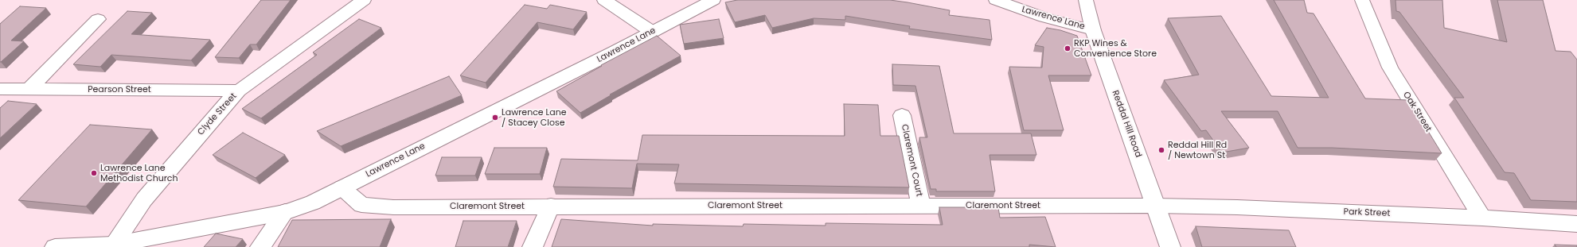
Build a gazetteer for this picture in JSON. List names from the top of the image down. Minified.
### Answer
{"streets":{"street":["Lawrence Lane","Pearson Street","Oak Street","Clyde Street","Reddal Hill Road","Claremont Court","Claremont Street","Park Street"]},"crossings":[["Lawrence Lane","Clyde Street"],["Lawrence Lane","Reddal Hill Road"],["Lawrence Lane","Claremont Street"],["Pearson Street","Clyde Street"],["Oak Street","Park Street"],["Reddal Hill Road","Claremont Street"],["Reddal Hill Road","Park Street"],["Claremont Court","Claremont Street"],["Claremont Street","Park Street"]],"places":["RKP Wines & Convenience Store","Lawrence Lane / Stacey Close","Reddal Hill Rd / Newtown St","Lawrence Lane Methodist Church"]}
